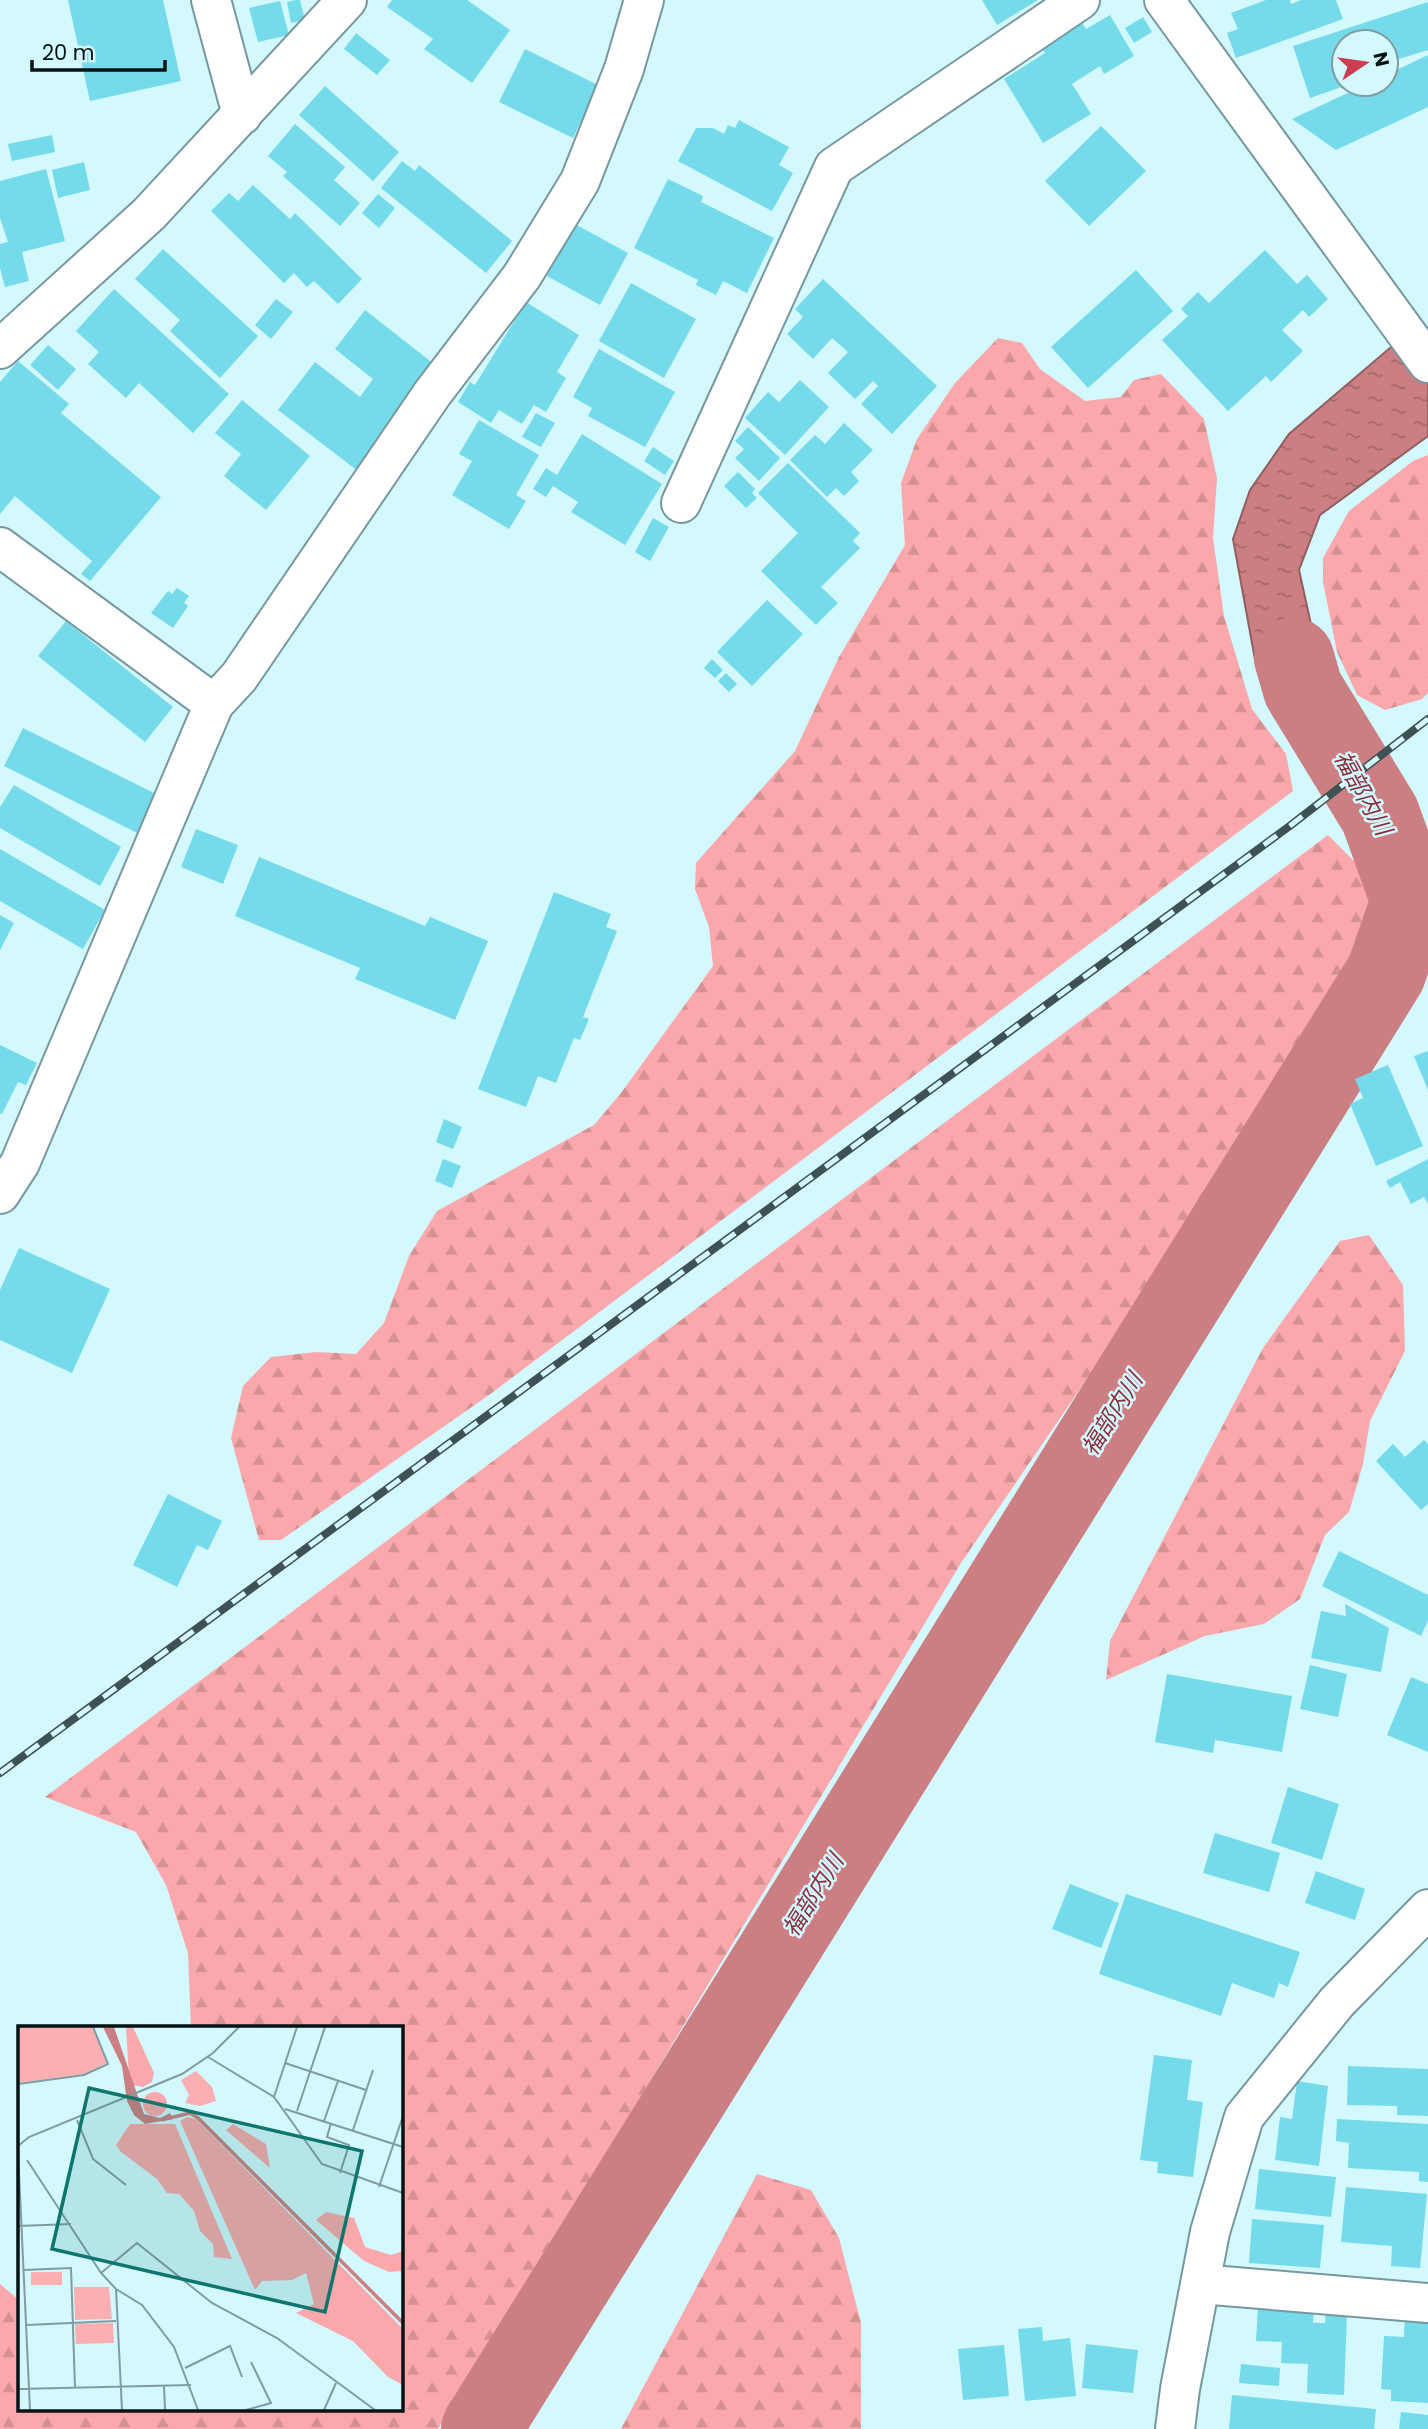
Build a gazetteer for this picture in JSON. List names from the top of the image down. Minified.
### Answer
{"water":["福部内川"],"scale_bar":"20 m","north":"right"}
